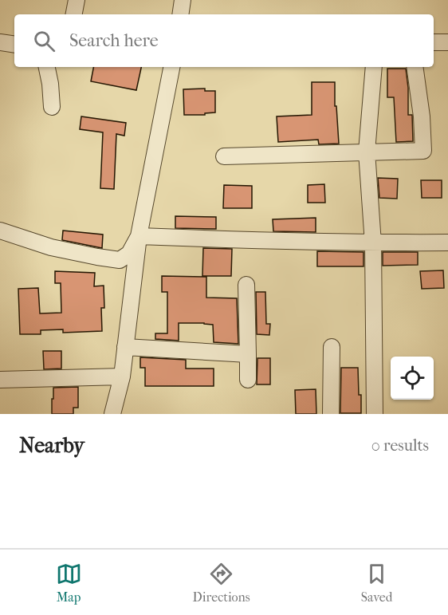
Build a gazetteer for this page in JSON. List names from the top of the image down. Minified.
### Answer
{"page":{"search":"Search here","heading":["Nearby","0 results"],"nav":["Map","Directions","Saved"]}}
